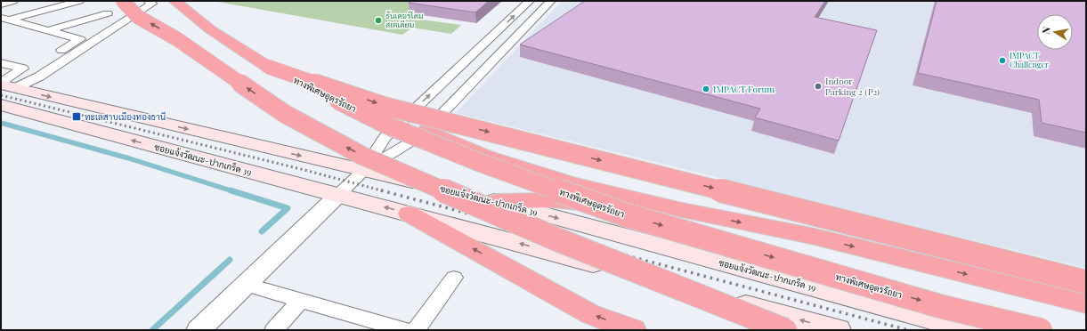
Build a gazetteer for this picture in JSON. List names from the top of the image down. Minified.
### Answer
{"streets":{"highway":["ทางพิเศษอุดรรัถยา"],"main road":["ซอยแจ้งวัฒนะ-ปากเกร็ด 39"]},"places":{"other":["ธันเดอร์โดม สเตเดียม","IMPACT Challenger","Indoor Parking 2 (P2)","IMPACT Forum"],"transit":["ทะเลสาบเมืองทองธานี"]},"north":"left"}
